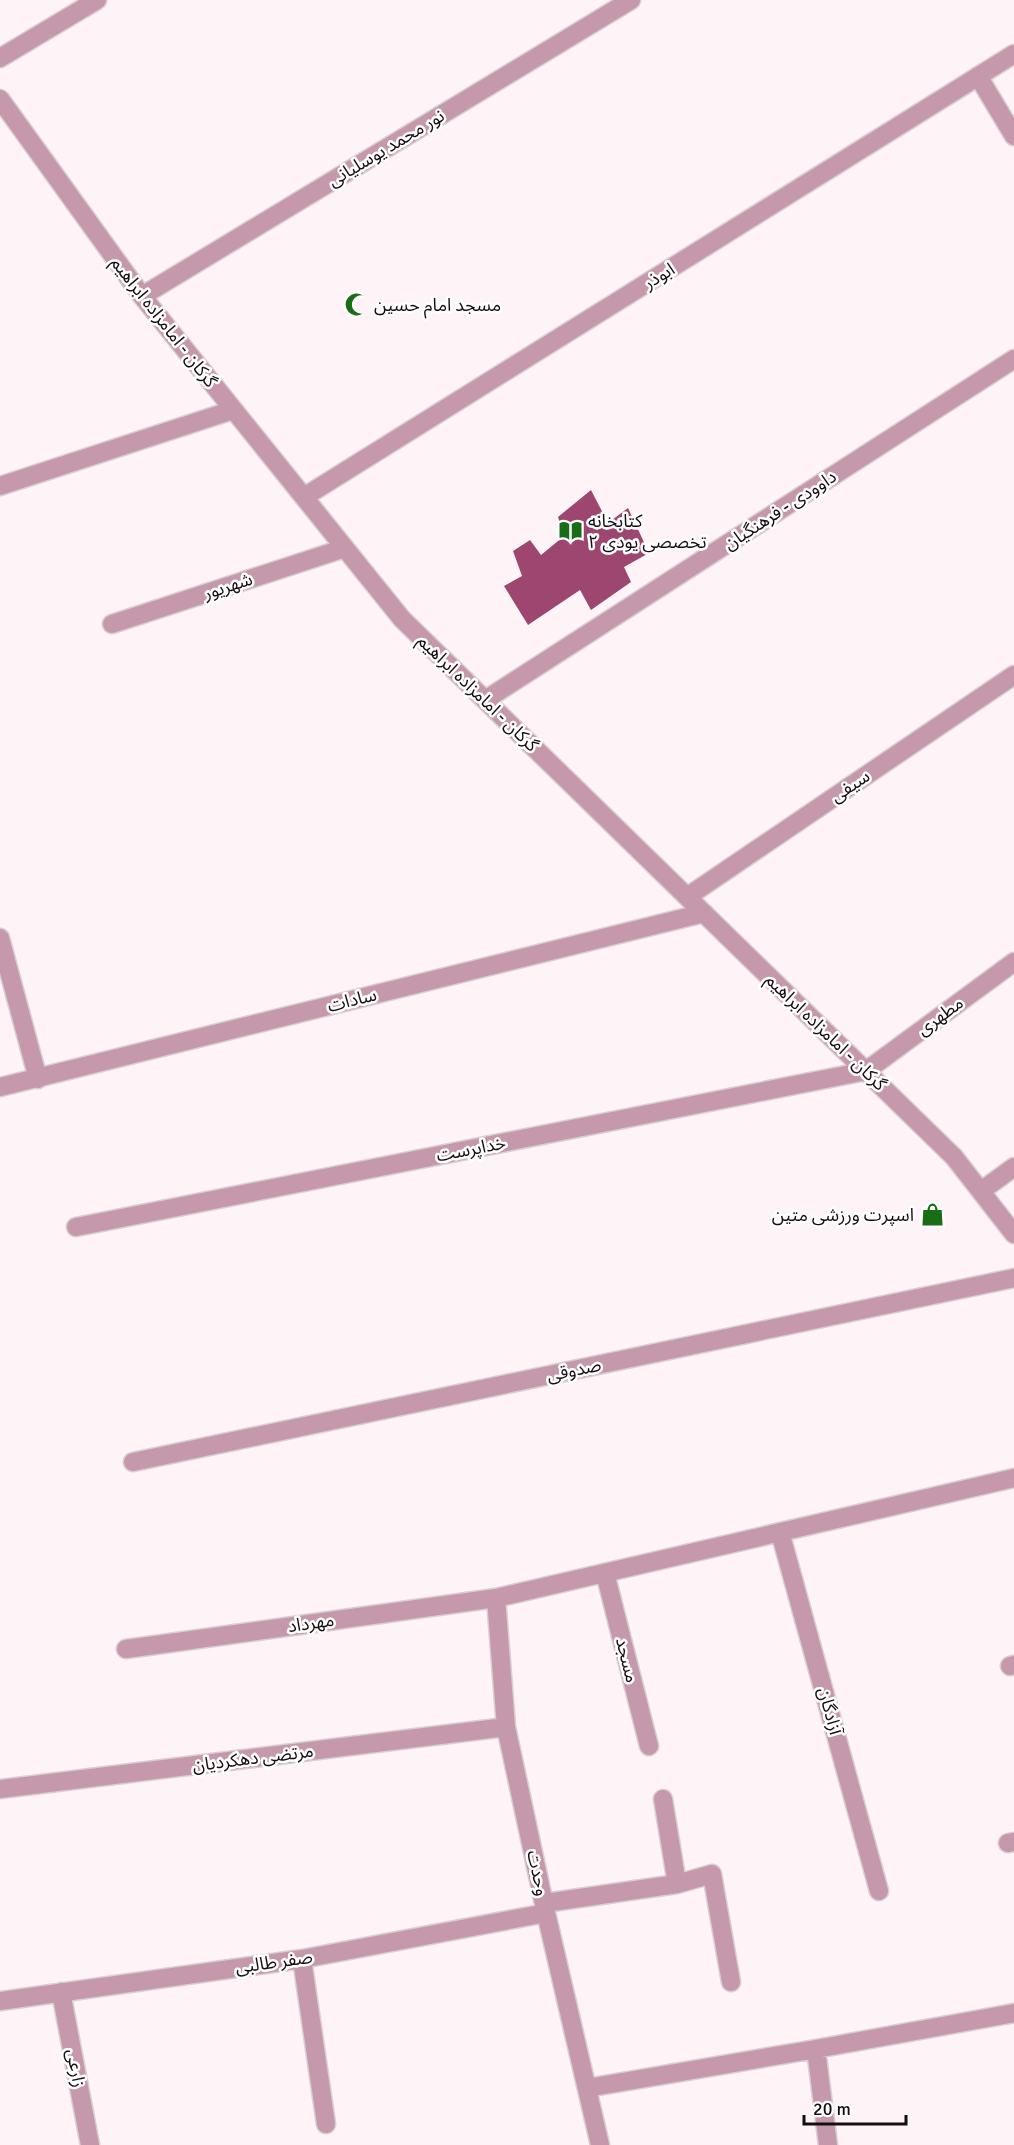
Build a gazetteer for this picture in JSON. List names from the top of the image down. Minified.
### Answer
{"streets":{"street":["نور محمد یوسلیانی","ابوذر","گرکان - امامزاده ابراهیم","داوودی - فرهنگیان","شهریور","سیفی","سادات","مطهری","خداپرست","صدوقی","مهرداد","مسجد","آزادگان","مرتضی دهکردیان","وحدت","صفر طالبی","زارعی"]},"crossings":[["نور محمد یوسلیانی","گرکان - امامزاده ابراهیم"],["ابوذر","گرکان - امامزاده ابراهیم"],["گرکان - امامزاده ابراهیم","داوودی - فرهنگیان"],["گرکان - امامزاده ابراهیم","شهریور"],["گرکان - امامزاده ابراهیم","سیفی"],["گرکان - امامزاده ابراهیم","سادات"],["گرکان - امامزاده ابراهیم","مطهری"],["گرکان - امامزاده ابراهیم","خداپرست"],["مطهری","خداپرست"],["مهرداد","وحدت"],["مرتضی دهکردیان","وحدت"],["وحدت","صفر طالبی"],["صفر طالبی","زارعی"]],"places":{"mosque":["مسجد امام حسین"],"library":["کتابخانه تخصصی یودی ۲"],"shop":["اسپرت ورزشی متین"]},"scale_bar":"20 m"}
